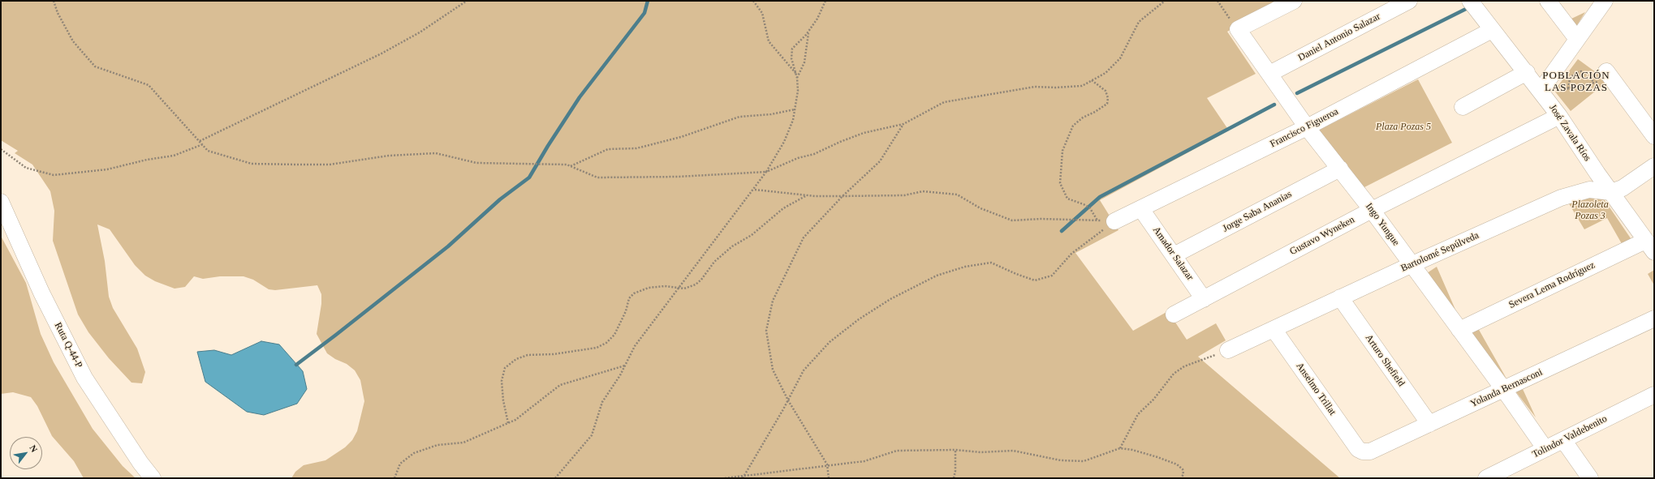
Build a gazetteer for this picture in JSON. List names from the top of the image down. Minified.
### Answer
{"streets":{"street":["Daniel Antonio Salazar","Francisco Figueroa","José Zavala Ríos","Jorge Saba Ananias","Ingo Yungue","Gustavo Wyneken","Bartolomé Sepúlveda","Amador Salazar","Severa Lema Rodríguez","Ruta Q-44-P","Arturo Shefield","Yolanda Bernasconi","Anselmo Trillat","Tolindor Valdebenito"]},"crossings":[["Daniel Antonio Salazar","Ingo Yungue"],["Francisco Figueroa","José Zavala Ríos"],["Francisco Figueroa","Ingo Yungue"],["Francisco Figueroa","Amador Salazar"],["José Zavala Ríos","Gustavo Wyneken"],["José Zavala Ríos","Bartolomé Sepúlveda"],["José Zavala Ríos","Severa Lema Rodríguez"],["Jorge Saba Ananias","Ingo Yungue"],["Jorge Saba Ananias","Amador Salazar"],["Ingo Yungue","Gustavo Wyneken"],["Ingo Yungue","Bartolomé Sepúlveda"],["Ingo Yungue","Severa Lema Rodríguez"],["Ingo Yungue","Yolanda Bernasconi"],["Ingo Yungue","Tolindor Valdebenito"],["Gustavo Wyneken","Amador Salazar"],["Bartolomé Sepúlveda","Arturo Shefield"],["Bartolomé Sepúlveda","Anselmo Trillat"],["Arturo Shefield","Yolanda Bernasconi"],["Yolanda Bernasconi","Anselmo Trillat"]],"districts":["POBLACIÓN LAS POZAS"],"parks":["Plaza Pozas 5","Plazoleta Pozas 3"],"north":"top right"}
